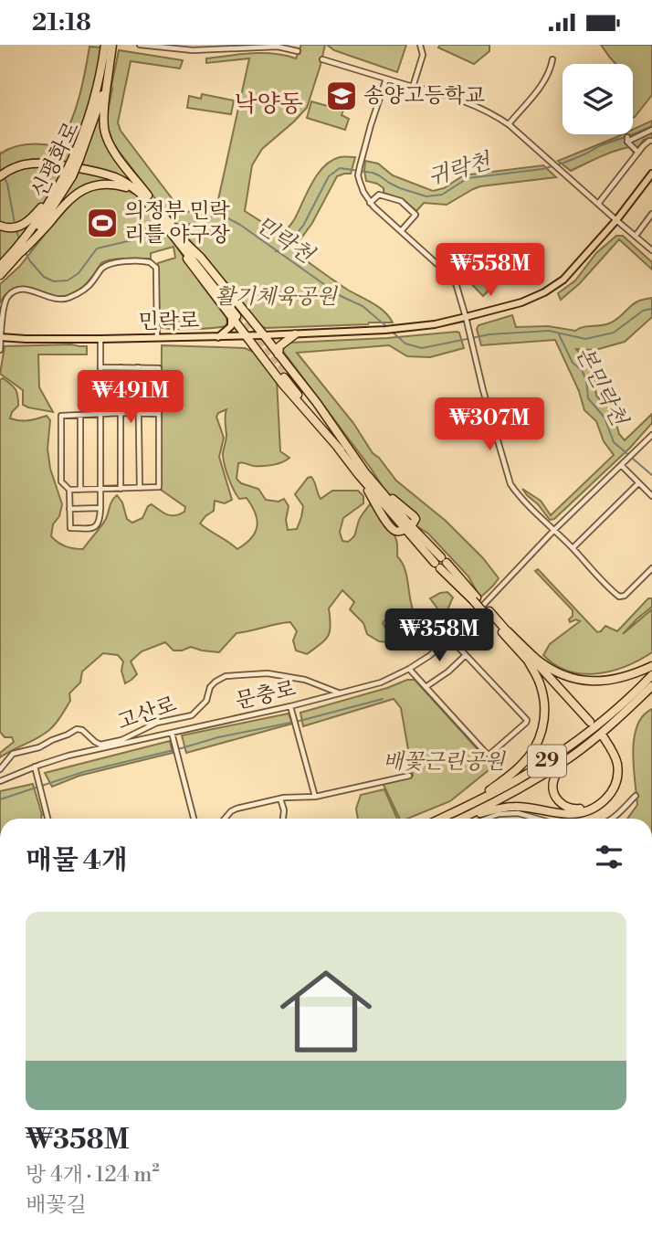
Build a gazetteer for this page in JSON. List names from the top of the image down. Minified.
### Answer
{"streets":{"highway":["신평화로","29"],"main road":["민락로"],"street":["문충로","고산로"]},"crossings":[["문충로","고산로"]],"districts":["낙양동"],"water":["귀락천","민락천","본민락천"],"parks":["활기체육공원","배꽃근린공원"],"places":{"school or university":["송양고등학교"],"sports":["의정부 민락 리틀 야구장"]},"page":{"status":"21:18","price":["₩558M","₩491M","₩307M","₩358M"],"heading":"매물 4개","list":[{"name":"₩358M","note":"방 4개 · 124 m² · 배꽃길"}]}}
